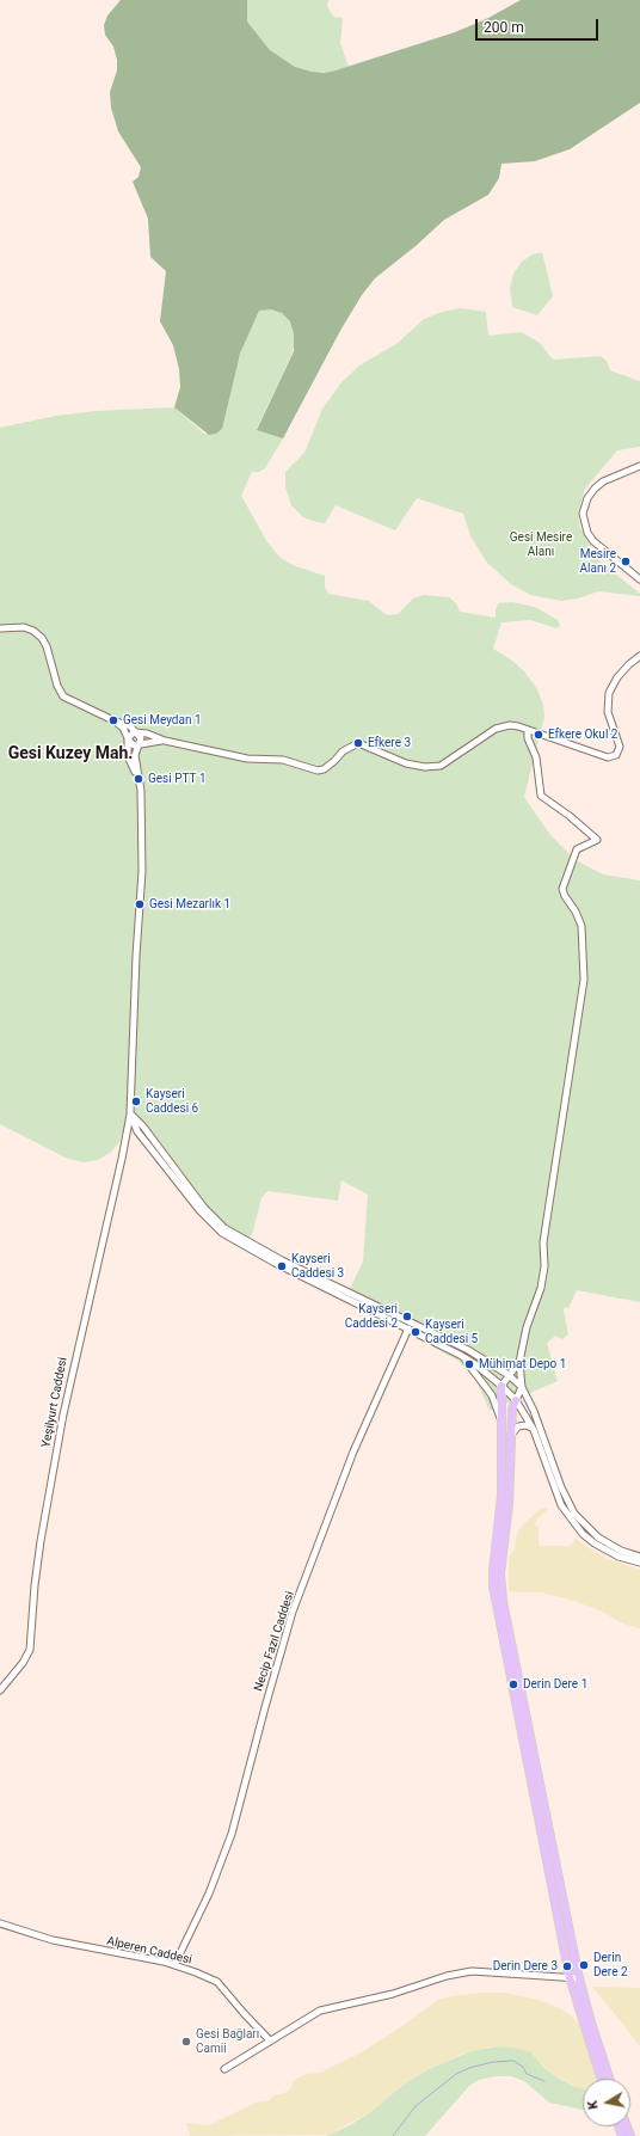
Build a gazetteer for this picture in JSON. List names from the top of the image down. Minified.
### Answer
{"streets":{"street":["Yeşilyurt Caddesi","Necip Fazıl Caddesi","Alperen Caddesi"]},"crossings":[["Necip Fazıl Caddesi","Alperen Caddesi"]],"districts":["Gesi Kuzey Mah."],"parks":["Gesi Mesire Alanı"],"places":["Mesire Alanı 2","Gesi Meydan 1","Efkere Okul 2","Efkere 3","Gesi PTT 1","Gesi Mezarlık 1","Kayseri Caddesi 6","Kayseri Caddesi 3","Kayseri Caddesi 2","Kayseri Caddesi 5","Mühimat Depo 1","Derin Dere 1","Derin Dere 2","Derin Dere 3","Gesi Bağları Camii"],"scale_bar":"200 m","north":"left"}
